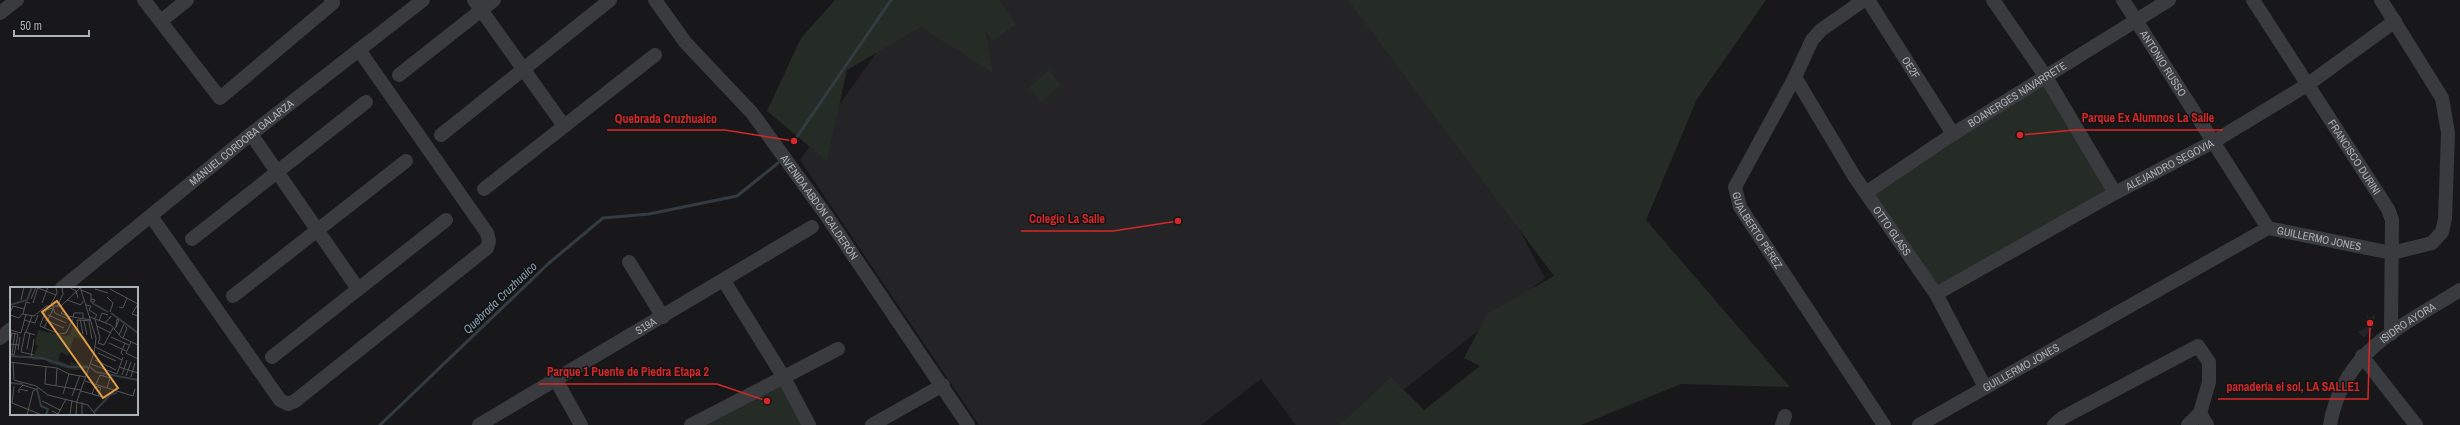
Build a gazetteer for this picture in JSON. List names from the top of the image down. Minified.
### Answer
{"streets":{"street":["ANTONIO RUSSO","OE2F","BOANERGES NAVARRETE","MANUEL CORDOBA GALARZA","FRANCISCO DURINI","ALEJANDRO SEGOVIA","AVENIDA ABDÓN CALDERÓN","GUALBERTO PÉREZ","OTTO GLASS","GUILLERMO JONES","ISIDRO AYORA","S19A"]},"crossings":[["ANTONIO RUSSO","BOANERGES NAVARRETE"],["ANTONIO RUSSO","ALEJANDRO SEGOVIA"],["ANTONIO RUSSO","GUILLERMO JONES"],["OE2F","BOANERGES NAVARRETE"],["BOANERGES NAVARRETE","OTTO GLASS"],["FRANCISCO DURINI","ALEJANDRO SEGOVIA"],["FRANCISCO DURINI","GUILLERMO JONES"],["FRANCISCO DURINI","ISIDRO AYORA"],["ALEJANDRO SEGOVIA","OTTO GLASS"],["ALEJANDRO SEGOVIA","GUILLERMO JONES"],["GUALBERTO PÉREZ","OTTO GLASS"],["OTTO GLASS","GUILLERMO JONES"]],"water":["Quebrada Cruzhuaico"],"places":["Parque Ex Alumnos La Salle","Quebrada Cruzhuaico","Colegio La Salle","panadería el sol, LA SALLE1","Parque 1 Puente de Piedra Etapa 2"],"scale_bar":"50 m"}
